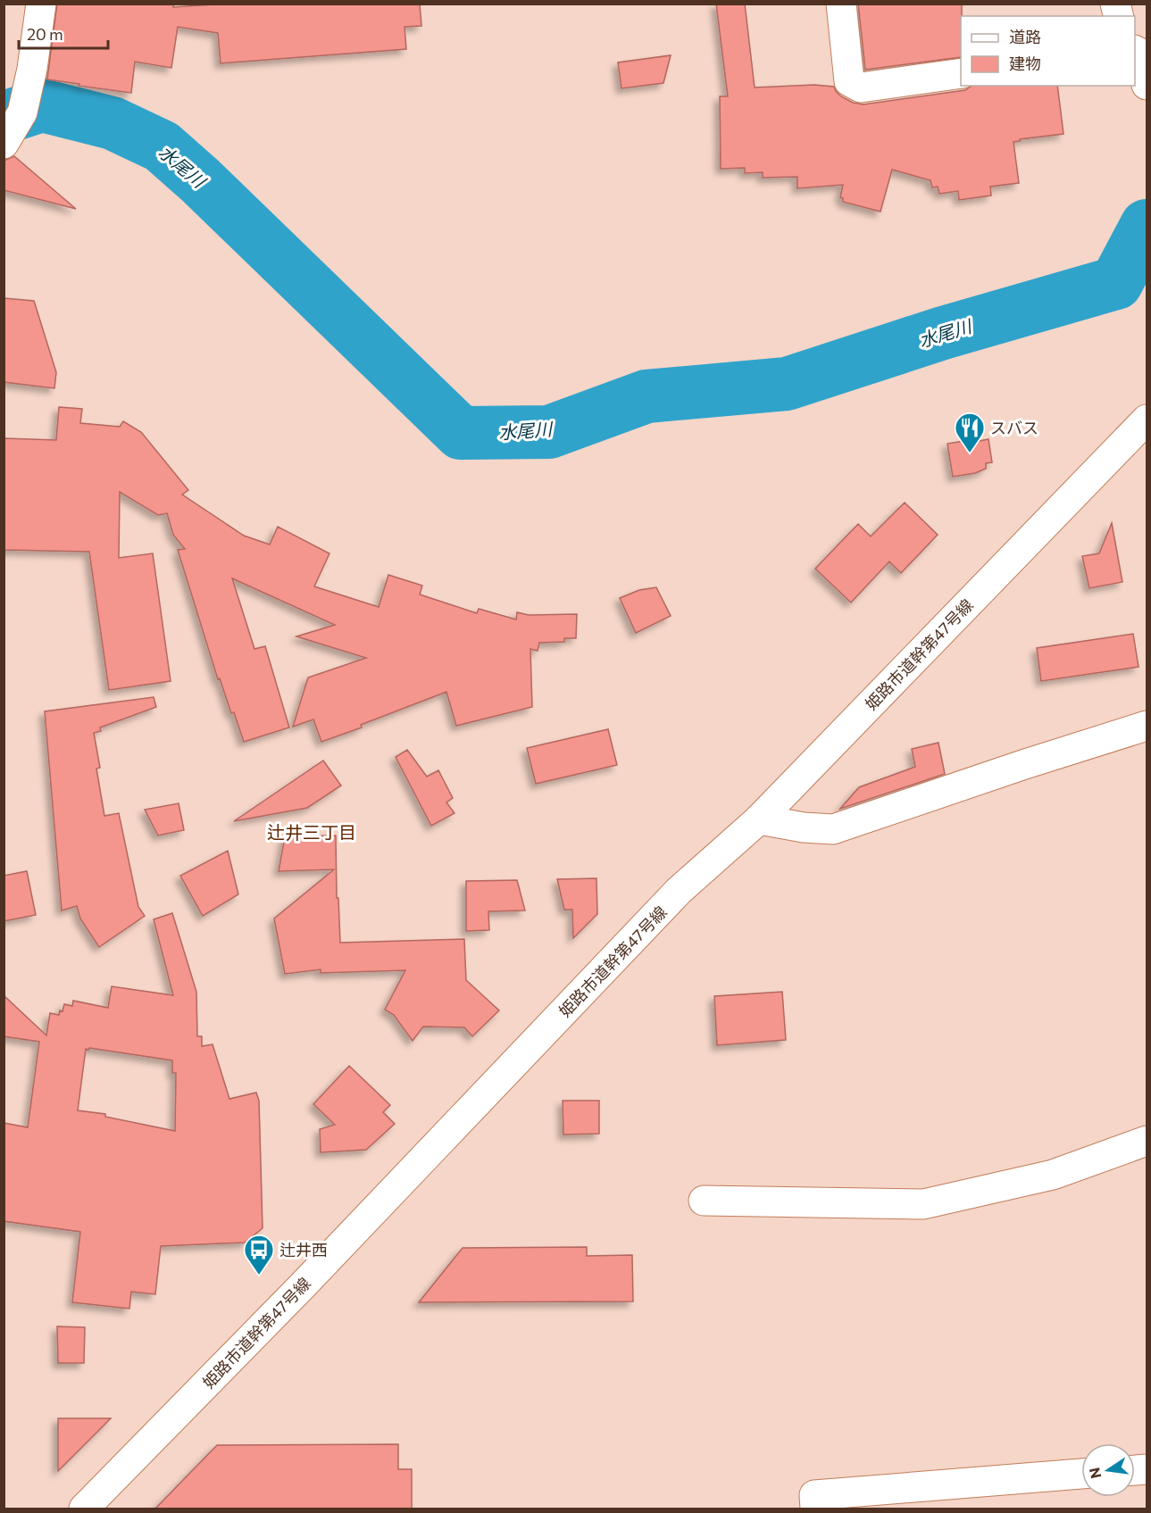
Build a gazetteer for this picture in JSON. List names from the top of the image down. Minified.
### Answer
{"streets":{"street":["姫路市道幹第47号線"]},"districts":["辻井三丁目"],"water":["水尾川"],"places":{"restaurant":["スバス"],"bus stop":["辻井西"]},"legend":["道路","建物"],"scale_bar":"20 m","north":"left"}
